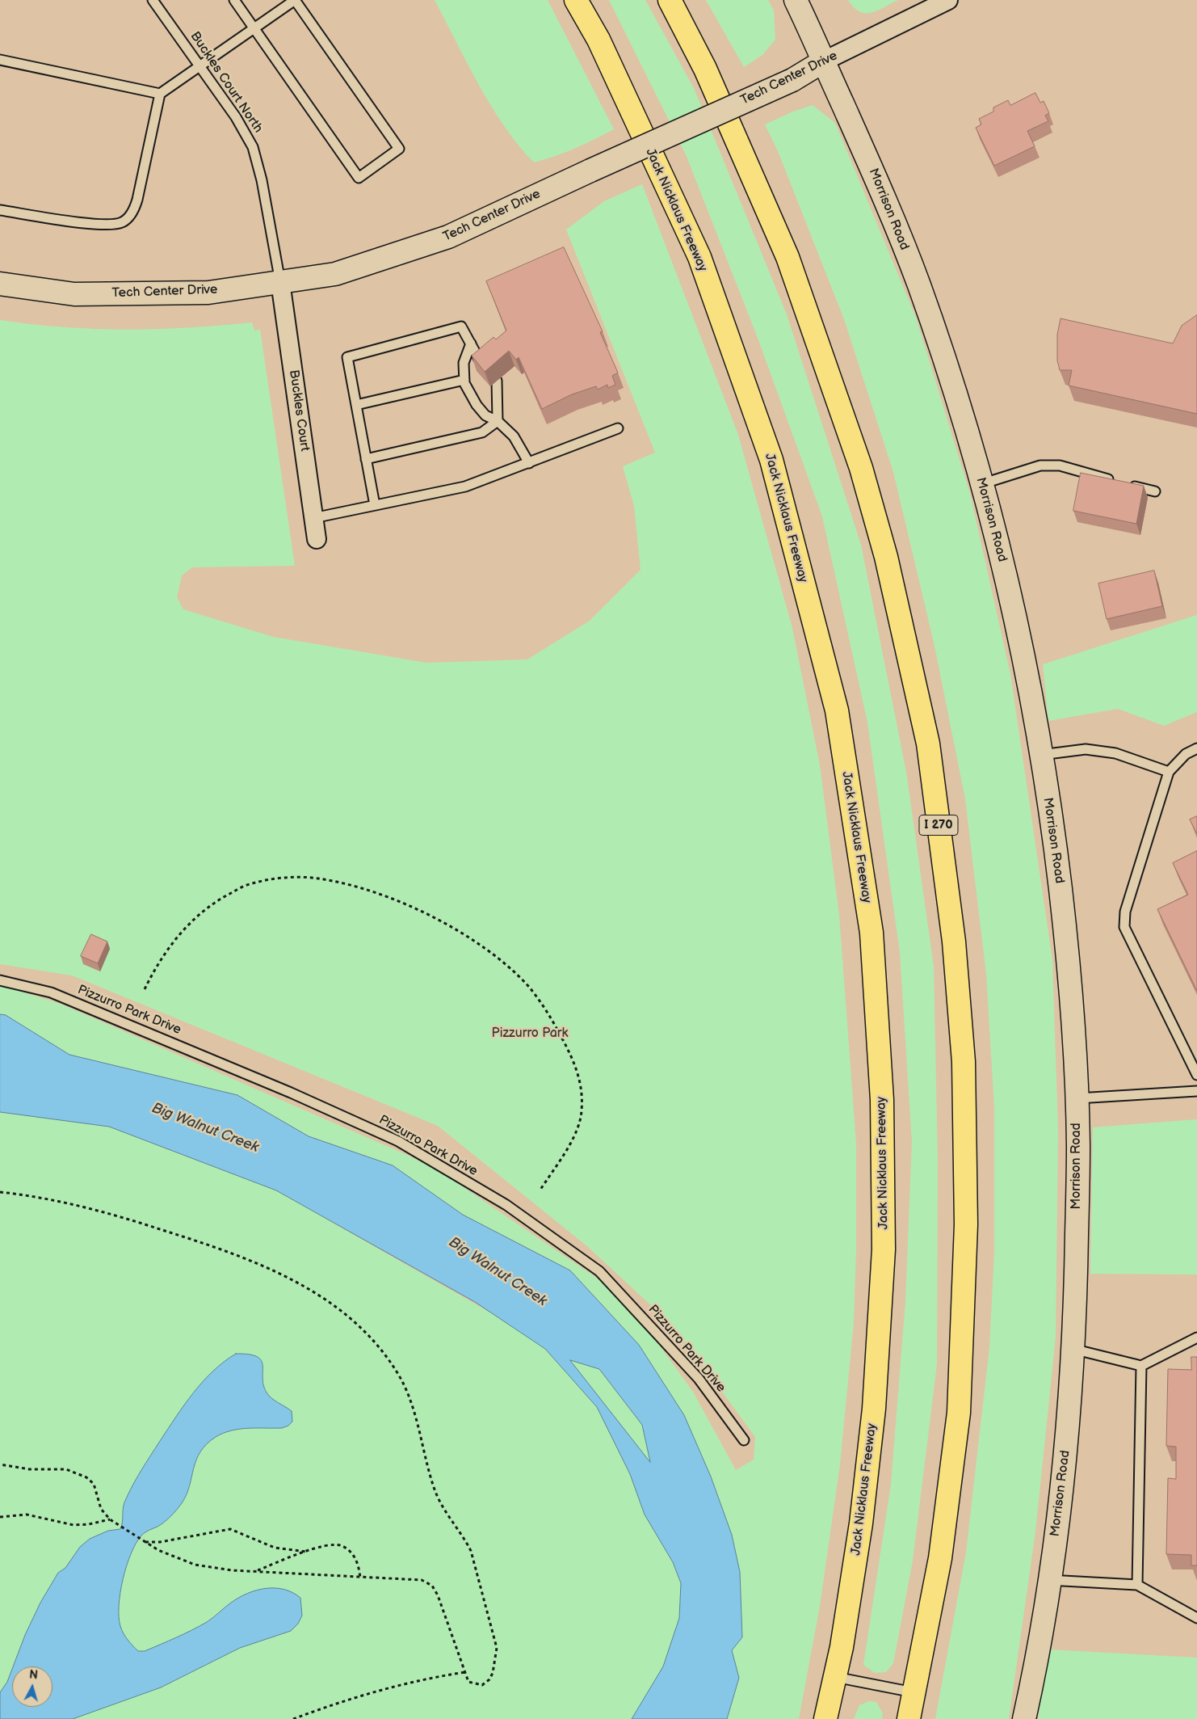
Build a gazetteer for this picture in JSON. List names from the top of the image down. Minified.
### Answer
{"streets":{"highway":["Jack Nicklaus Freeway","I 270"],"street":["Tech Center Drive","Morrison Road","Buckles Court"],"lane":["Buckles Court North","Pizzurro Park Drive"]},"crossings":[["Tech Center Drive","Buckles Court North"],["Tech Center Drive","Morrison Road"],["Tech Center Drive","Buckles Court"],["Buckles Court North","Buckles Court"]],"water":["Big Walnut Creek"],"parks":["Pizzurro Park"],"north":"top"}
